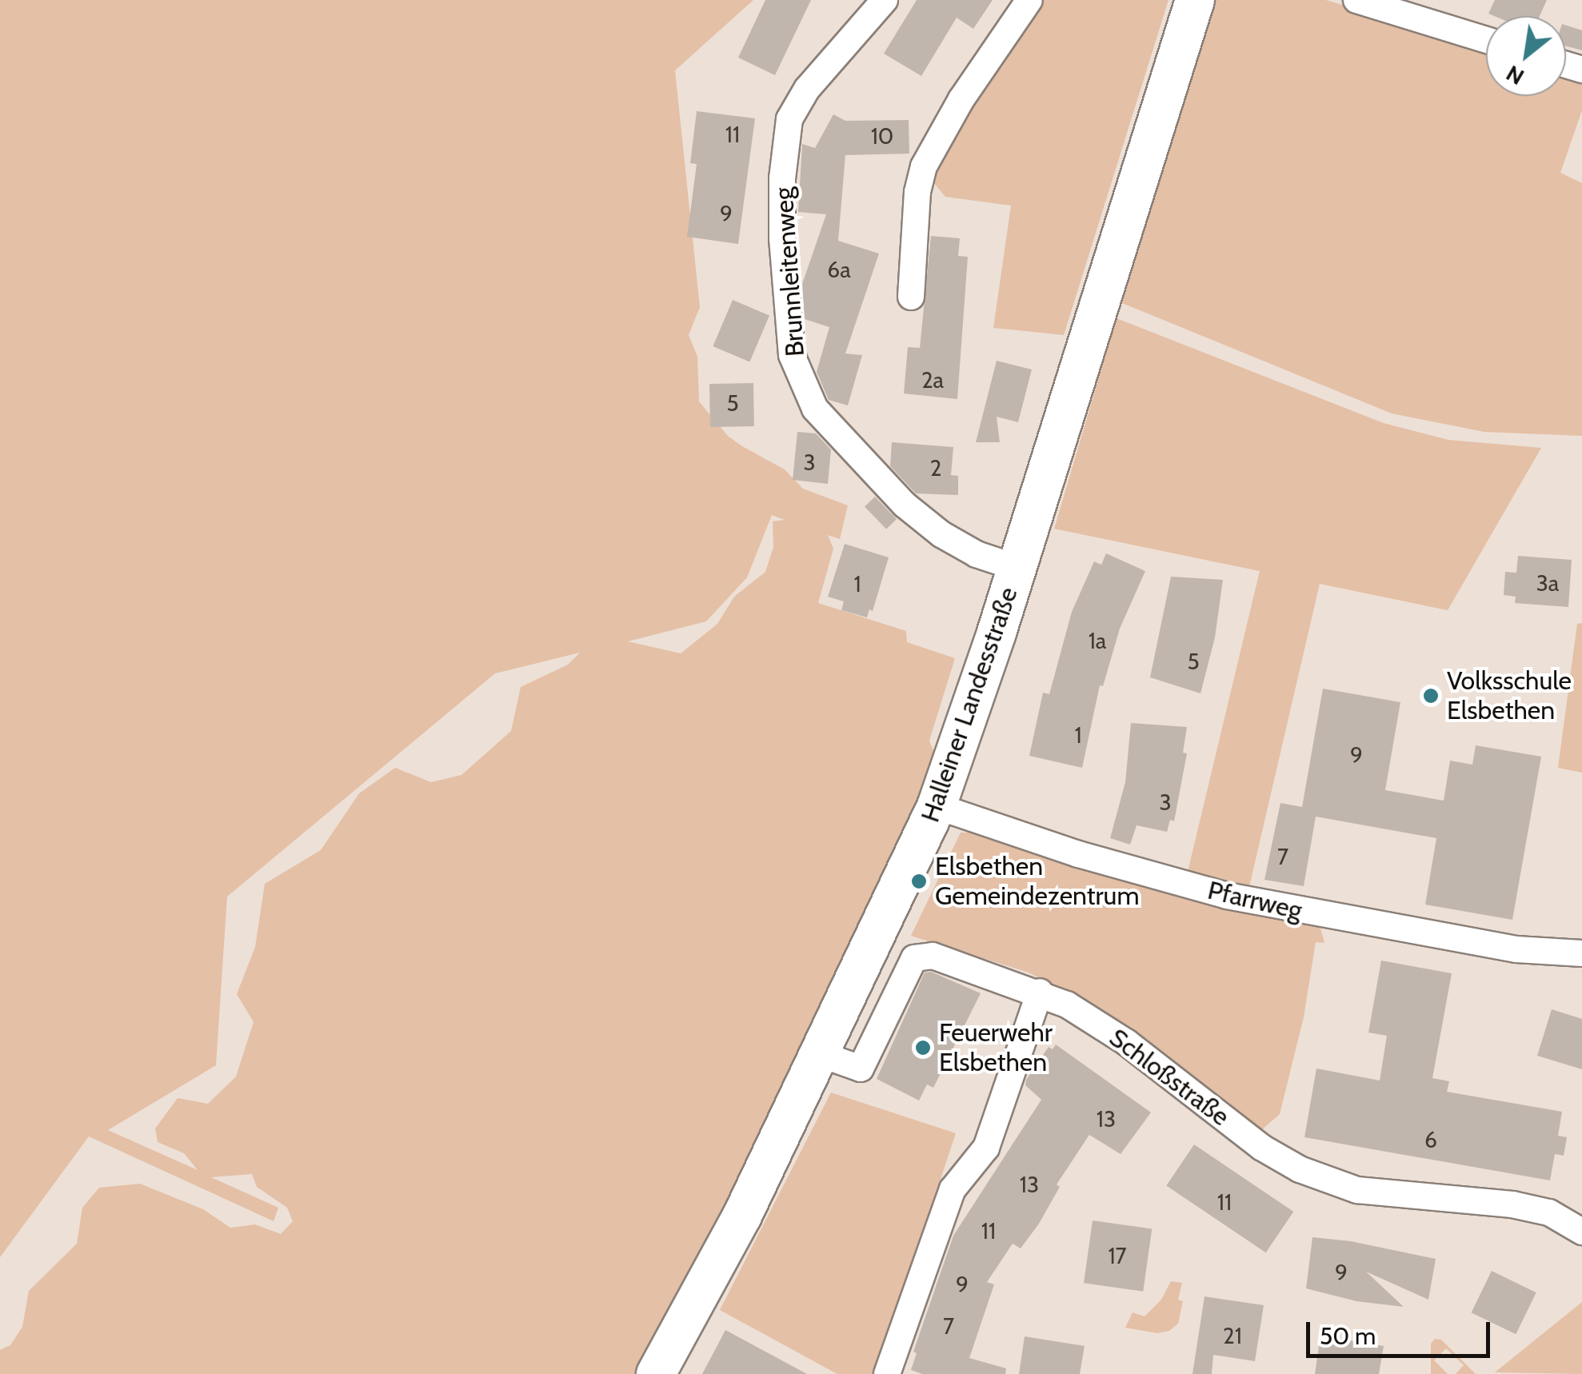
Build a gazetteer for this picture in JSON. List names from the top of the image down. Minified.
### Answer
{"streets":{"main road":["Halleiner Landesstraße"],"street":["Brunnleitenweg","Pfarrweg","Schloßstraße"]},"crossings":[["Brunnleitenweg","Halleiner Landesstraße"],["Halleiner Landesstraße","Pfarrweg"],["Halleiner Landesstraße","Schloßstraße"]],"places":["Volksschule Elsbethen","Elsbethen Gemeindezentrum","Feuerwehr Elsbethen"],"house_numbers":["11","10","9","6a","2a","5","3","2","3a","1","1a","5","1","9","3","7","13","6","13","11","11","17","9","9","7","21"],"scale_bar":"50 m","north":"bottom left"}
